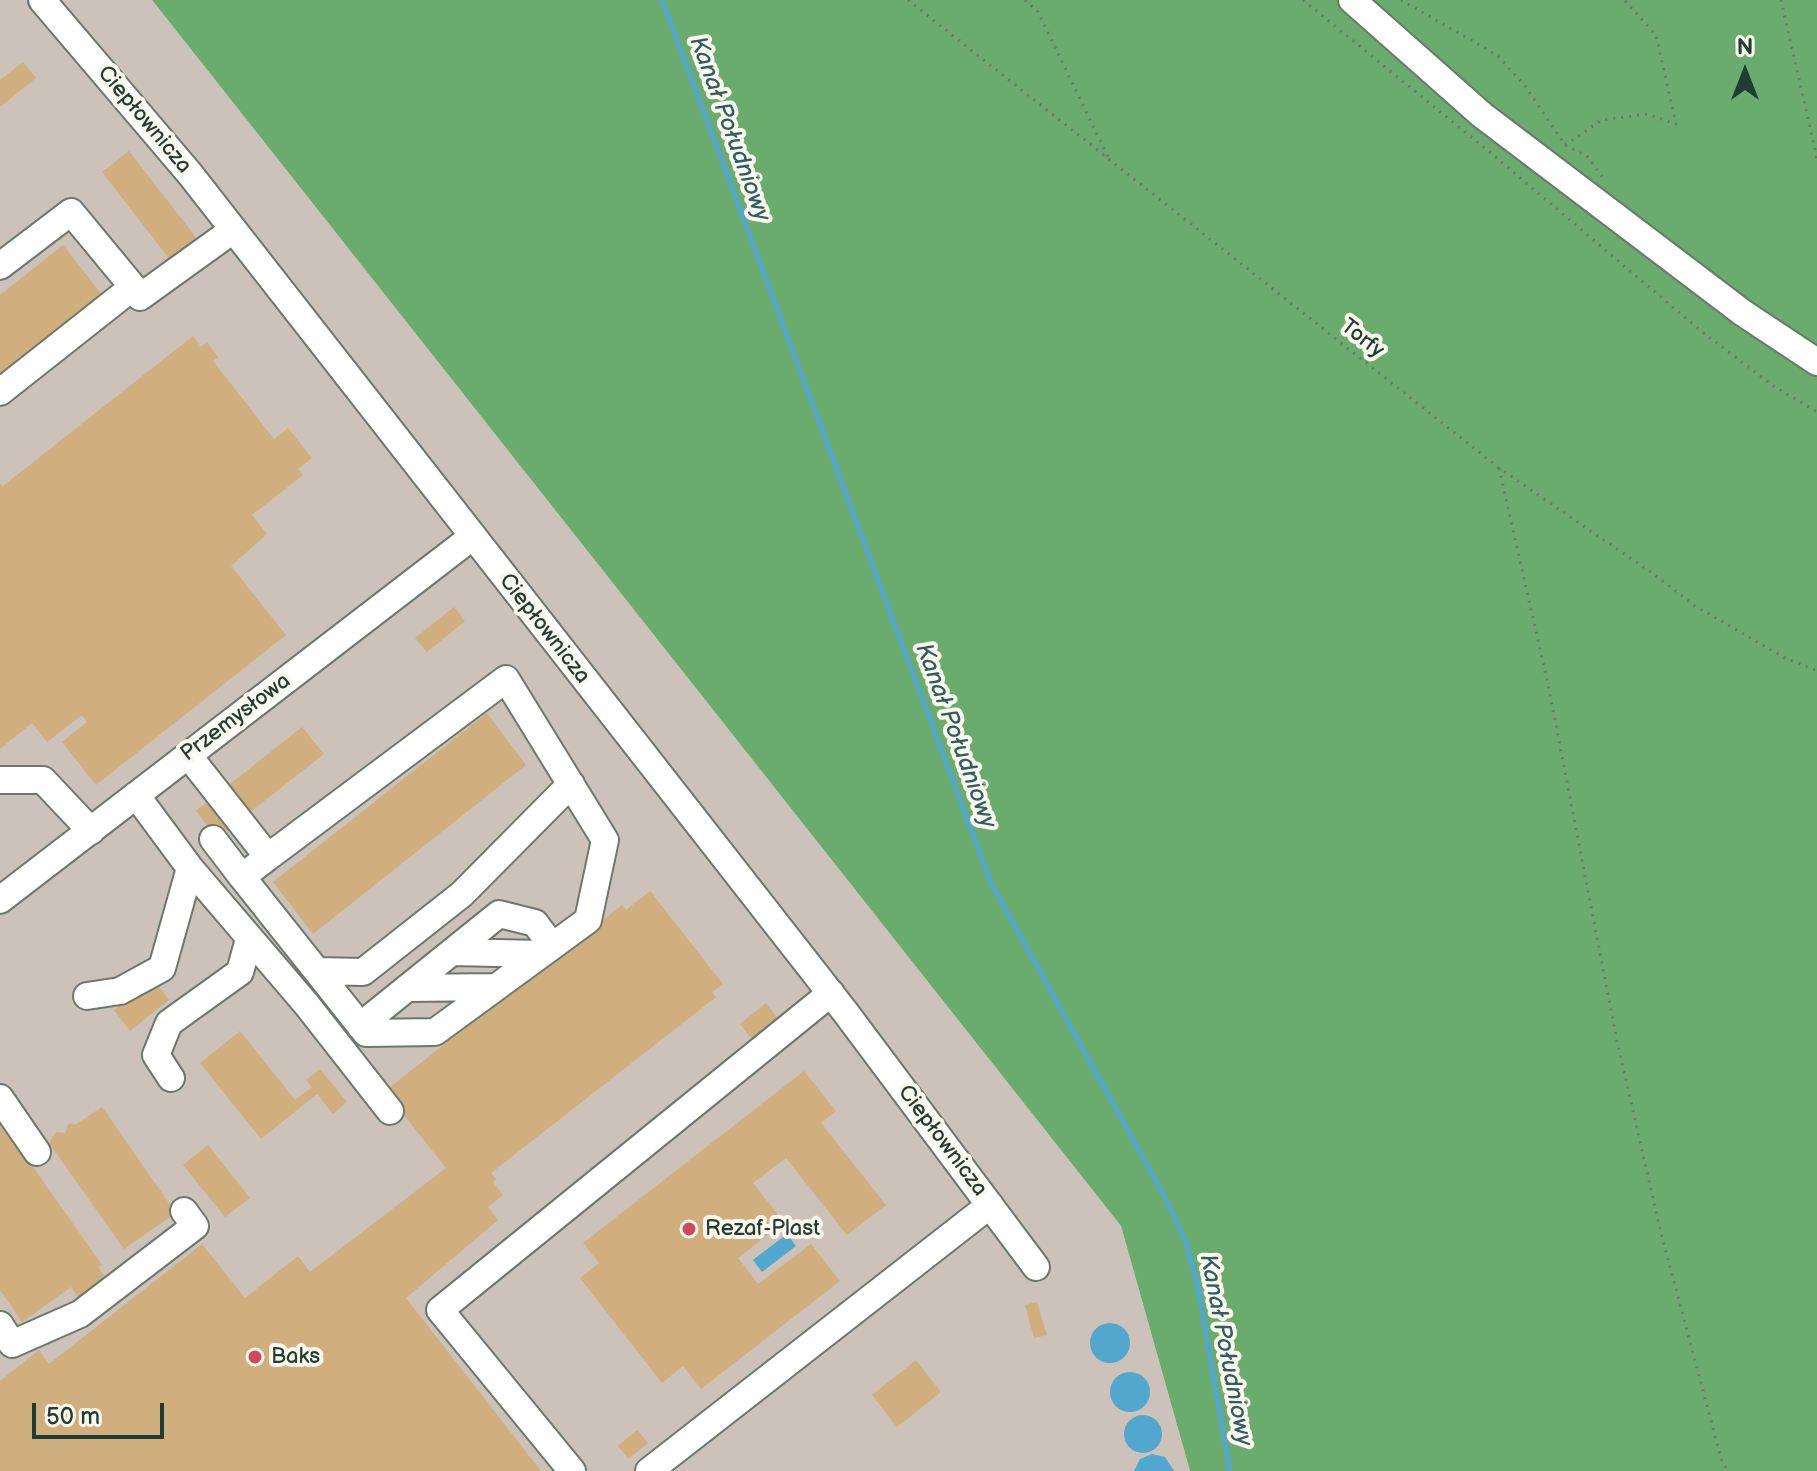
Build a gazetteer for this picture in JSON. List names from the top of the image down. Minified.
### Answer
{"streets":{"street":["Ciepłownicza","Przemysłowa"],"path":["Torfy"]},"crossings":[["Ciepłownicza","Przemysłowa"]],"water":["Kanał Południowy"],"places":["Rezaf-Plast","Baks"],"scale_bar":"50 m","north":"top"}
